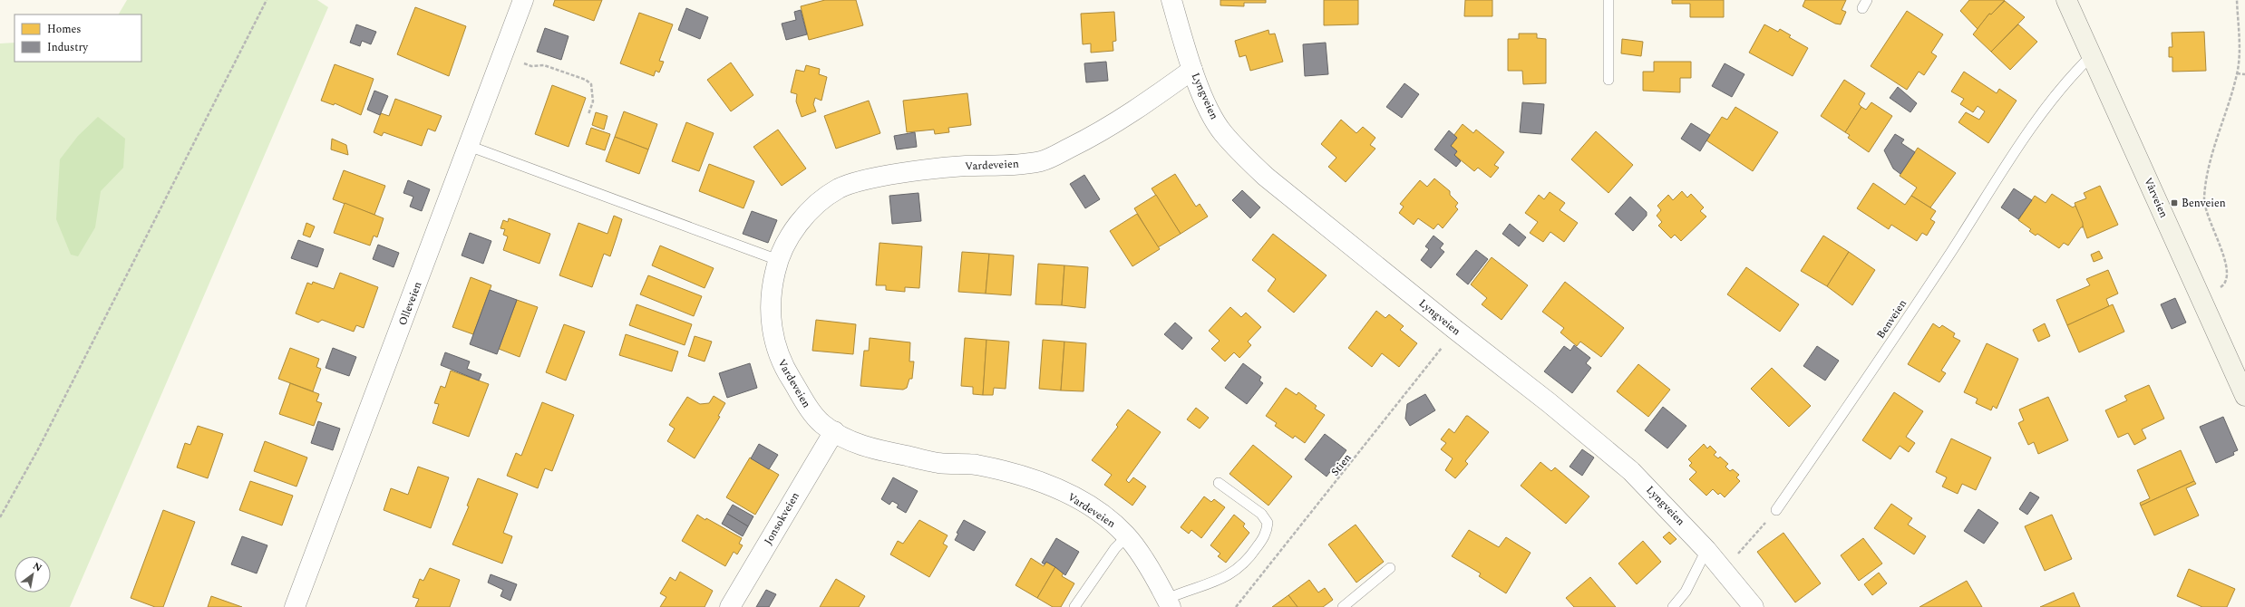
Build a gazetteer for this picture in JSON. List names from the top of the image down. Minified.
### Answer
{"streets":{"street":["Lyngveien","Vardeveien","Vårveien","Olleveien","Jonsokveien"],"lane":["Benveien"],"path":["Stien"]},"crossings":[["Lyngveien","Vardeveien"],["Lyngveien","Stien"],["Vardeveien","Jonsokveien"],["Vårveien","Benveien"]],"places":{"transit":["Benveien"]},"legend":["Homes","Industry"],"north":"top right"}
